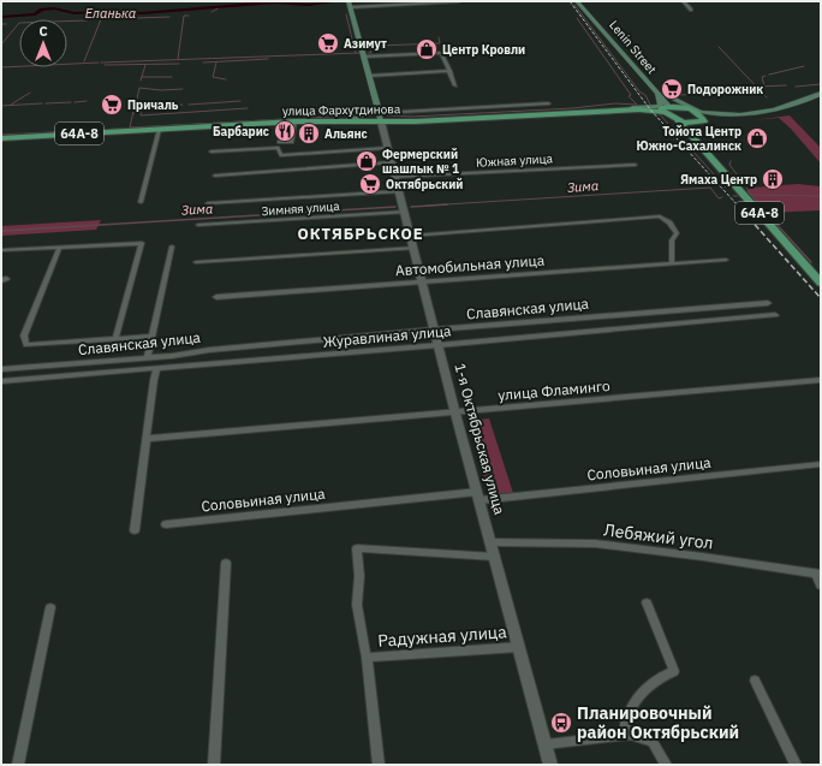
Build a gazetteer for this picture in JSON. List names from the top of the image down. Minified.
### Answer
{"streets":{"main road":["Lenin Street","улица Фархутдинова","64А-8"],"street":["Южная улица","Зимняя улица","Автомобильная улица","Славянская улица","Журавлиная улица","улица Фламинго","1-я Октябрьская улица","Соловьиная улица","Лебяжий угол","Радужная улица"]},"crossings":[["Lenin Street","64А-8"],["улица Фархутдинова","64А-8"],["улица Фархутдинова","1-я Октябрьская улица"],["Южная улица","1-я Октябрьская улица"],["Зимняя улица","1-я Октябрьская улица"],["Автомобильная улица","1-я Октябрьская улица"],["Славянская улица","1-я Октябрьская улица"],["Журавлиная улица","1-я Октябрьская улица"],["улица Фламинго","1-я Октябрьская улица"],["1-я Октябрьская улица","Соловьиная улица"],["1-я Октябрьская улица","Лебяжий угол"],["1-я Октябрьская улица","Радужная улица"]],"districts":["ОКТЯБРЬСКОЕ"],"water":["Еланька","Зима"],"places":{"supermarket":["Азимут","Подорожник","Причаль","Октябрьский"],"shop":["Центр Кровли","Тойота Центр Южно-Сахалинск","Фермерский шашлык № 1"],"restaurant":["Барбарис"],"building":["Альянс","Ямаха Центр"],"bus stop":["Планировочный район Октябрьский"]},"north":"top"}
